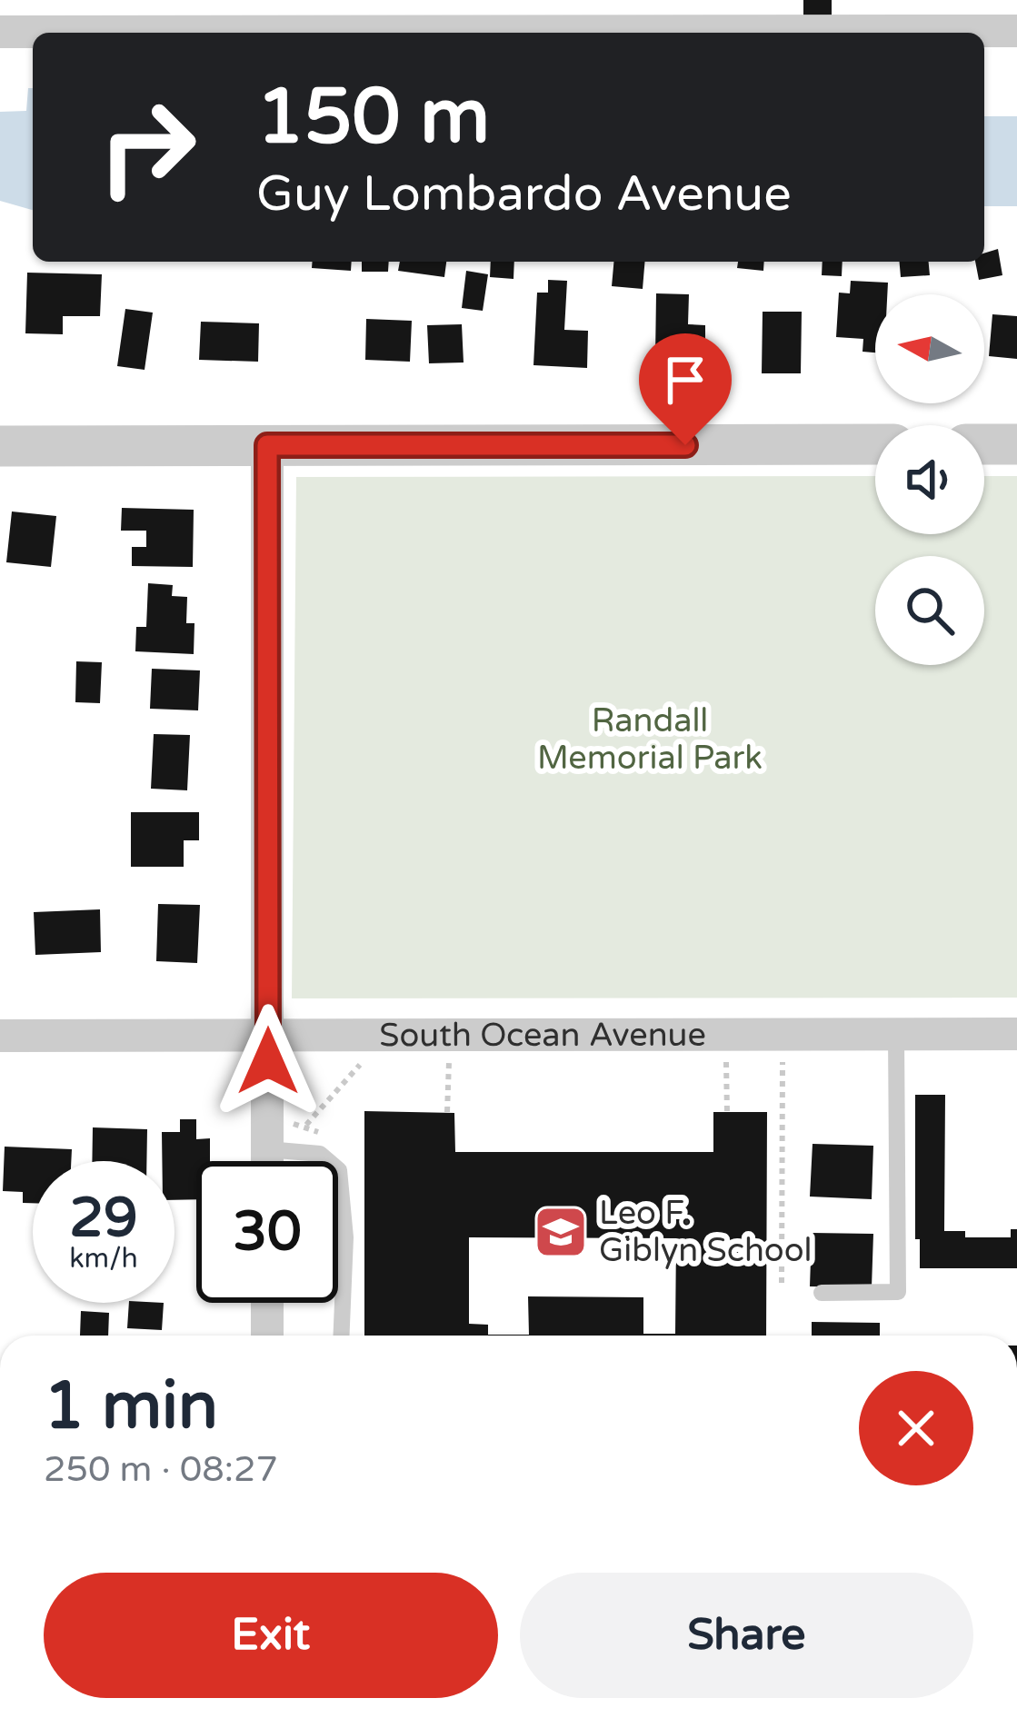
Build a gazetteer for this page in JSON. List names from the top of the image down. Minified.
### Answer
{"streets":{"street":["South Ocean Avenue"]},"parks":["Randall Memorial Park"],"places":{"school or university":["Leo F. Giblyn School"]},"north":"left","page":{"turn":["150 m","Guy Lombardo Avenue"],"speed":"29 km/h","limit":"30","heading":["1 min","250 m · 08:27"],"buttons":["Exit","Share"]}}
